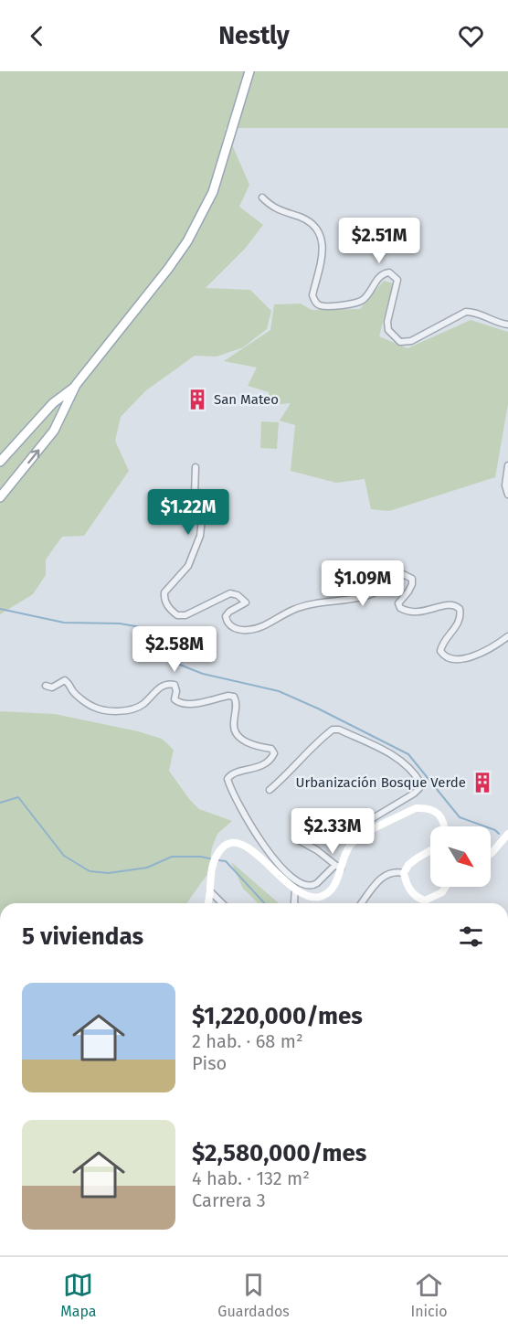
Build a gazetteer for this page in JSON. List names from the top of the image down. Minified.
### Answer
{"places":{"building":["San Mateo","Urbanización Bosque Verde"]},"north":"bottom right","page":{"header":"Nestly","price":["$2.51M","$1.22M","$1.09M","$2.58M","$2.33M"],"heading":"5 viviendas","list":[{"name":"$1,220,000/mes","note":"2 hab. · 68 m² · Piso"},{"name":"$2,580,000/mes","note":"4 hab. · 132 m² · Carrera 3"}],"tabs":["Mapa","Guardados","Inicio"]}}
